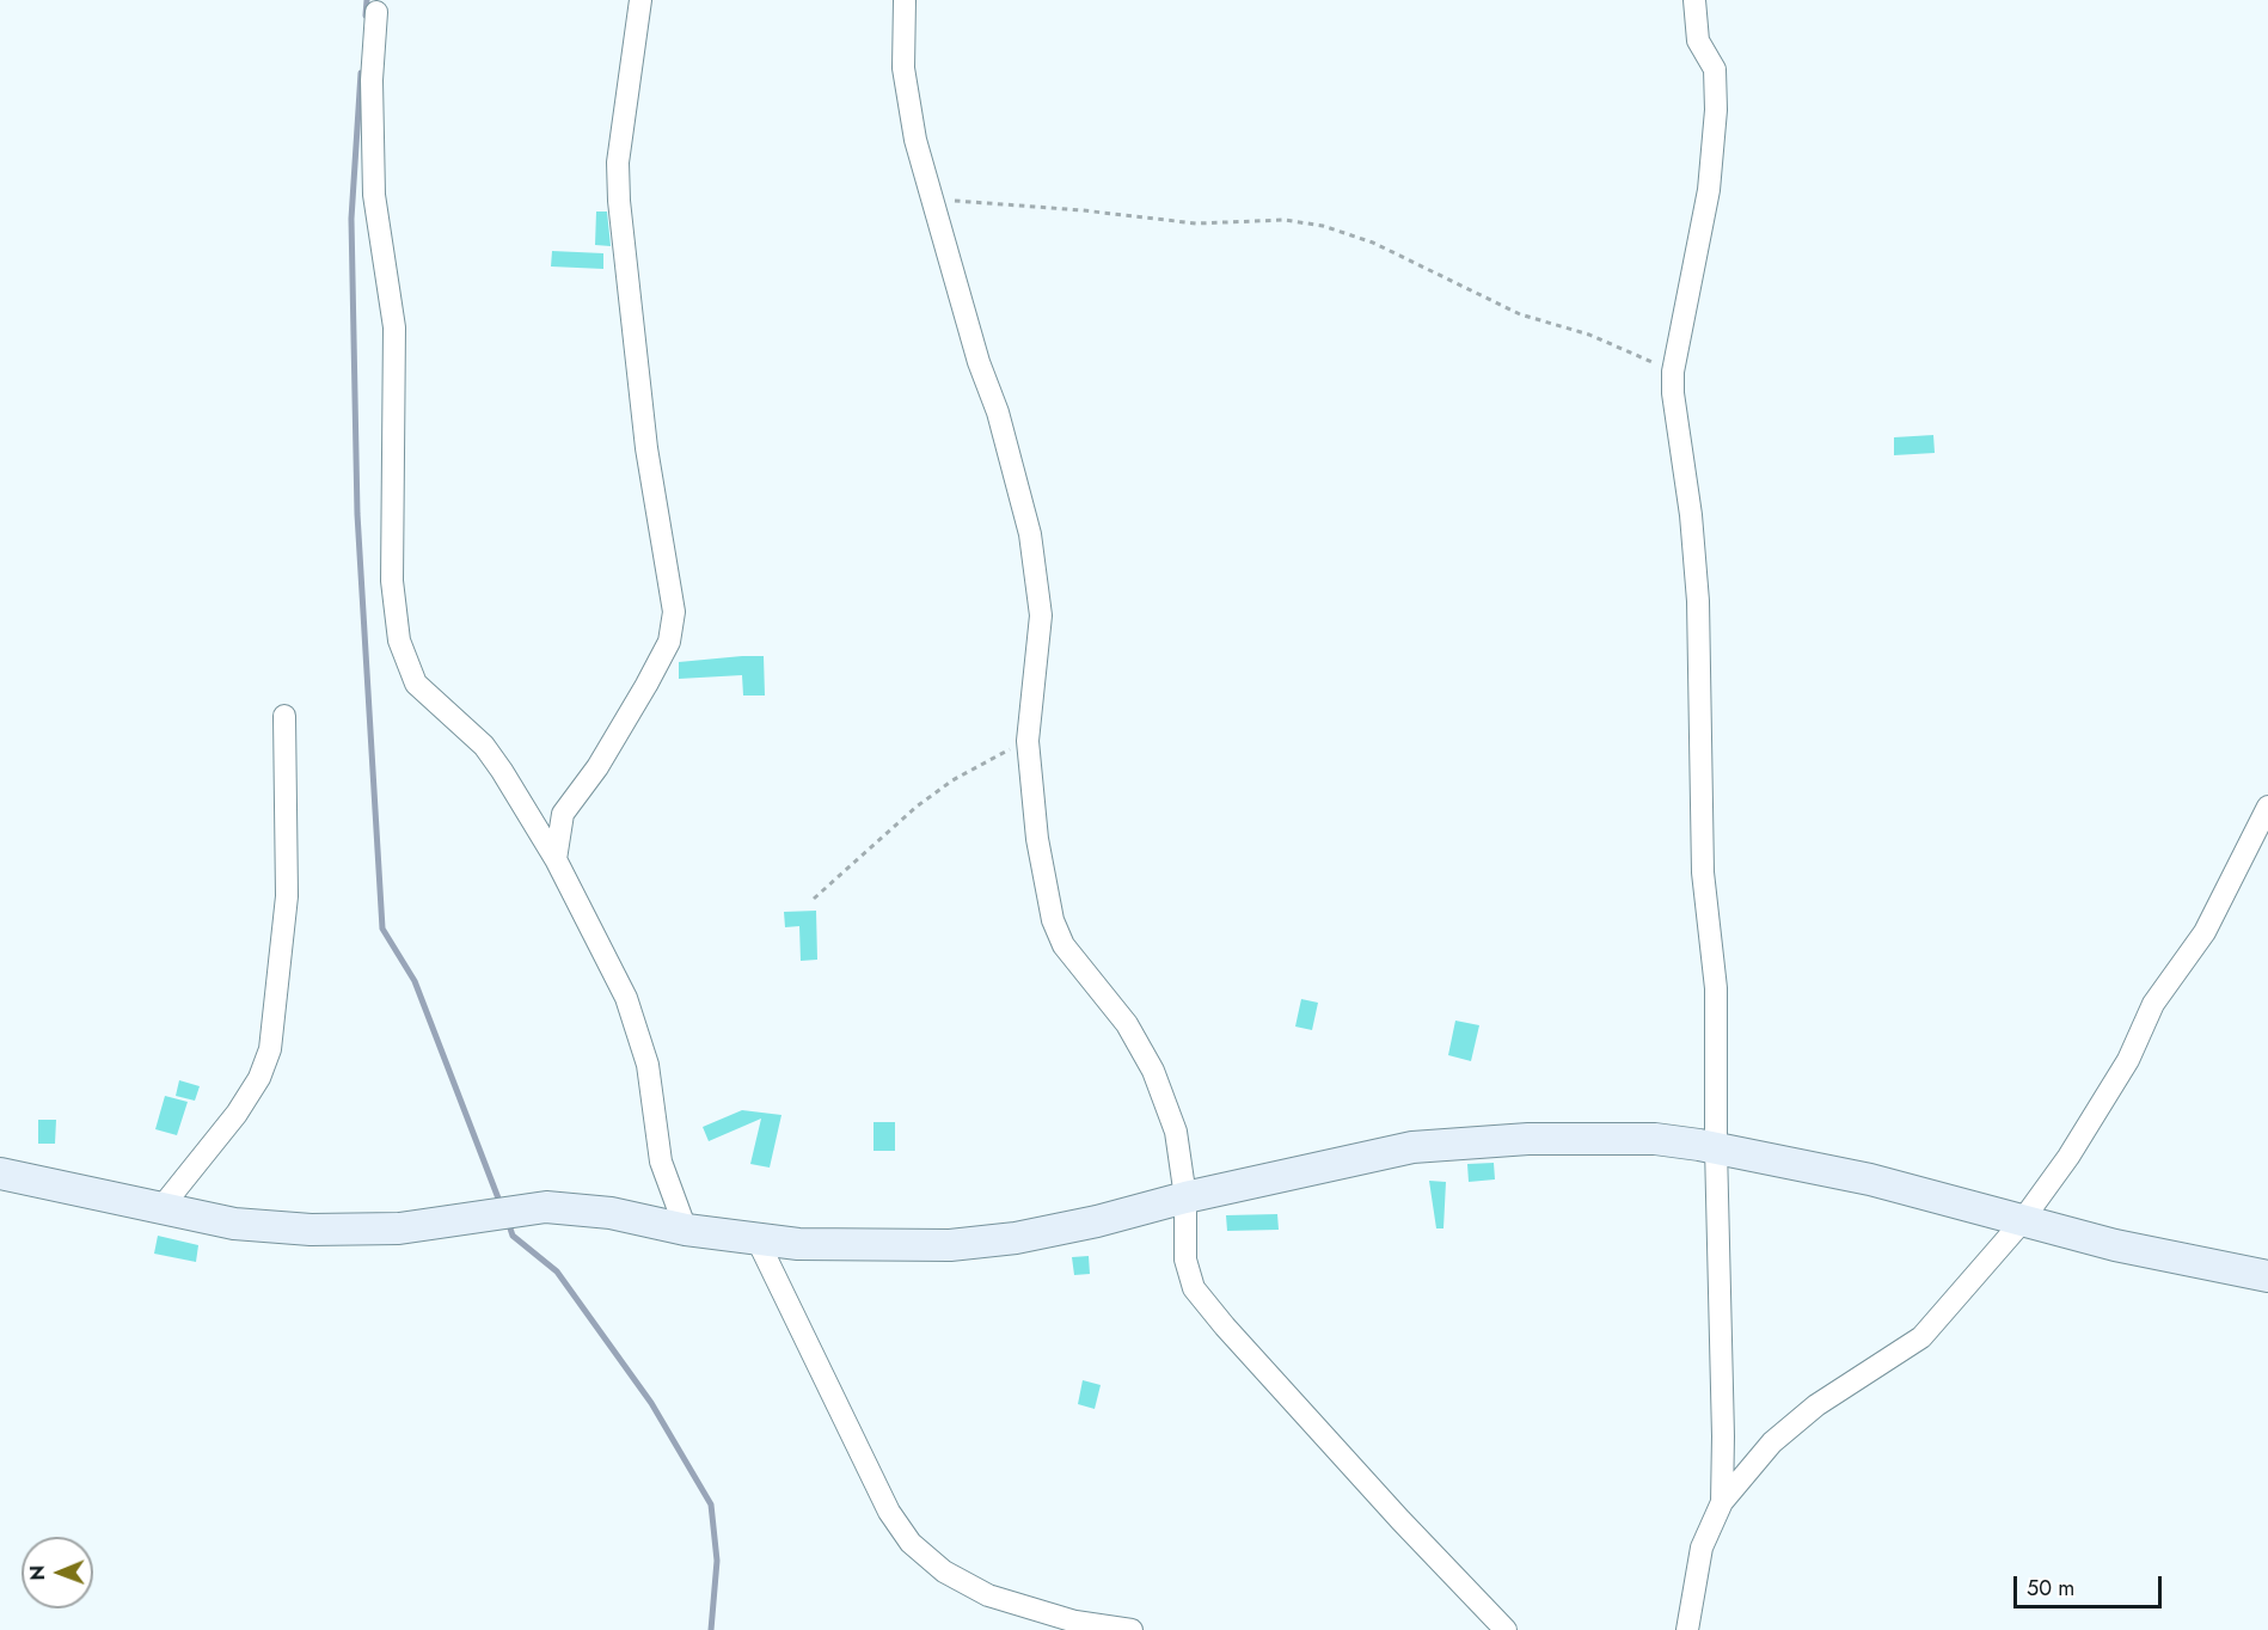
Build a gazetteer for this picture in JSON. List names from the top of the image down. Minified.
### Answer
{"scale_bar":"50 m","north":"left"}
